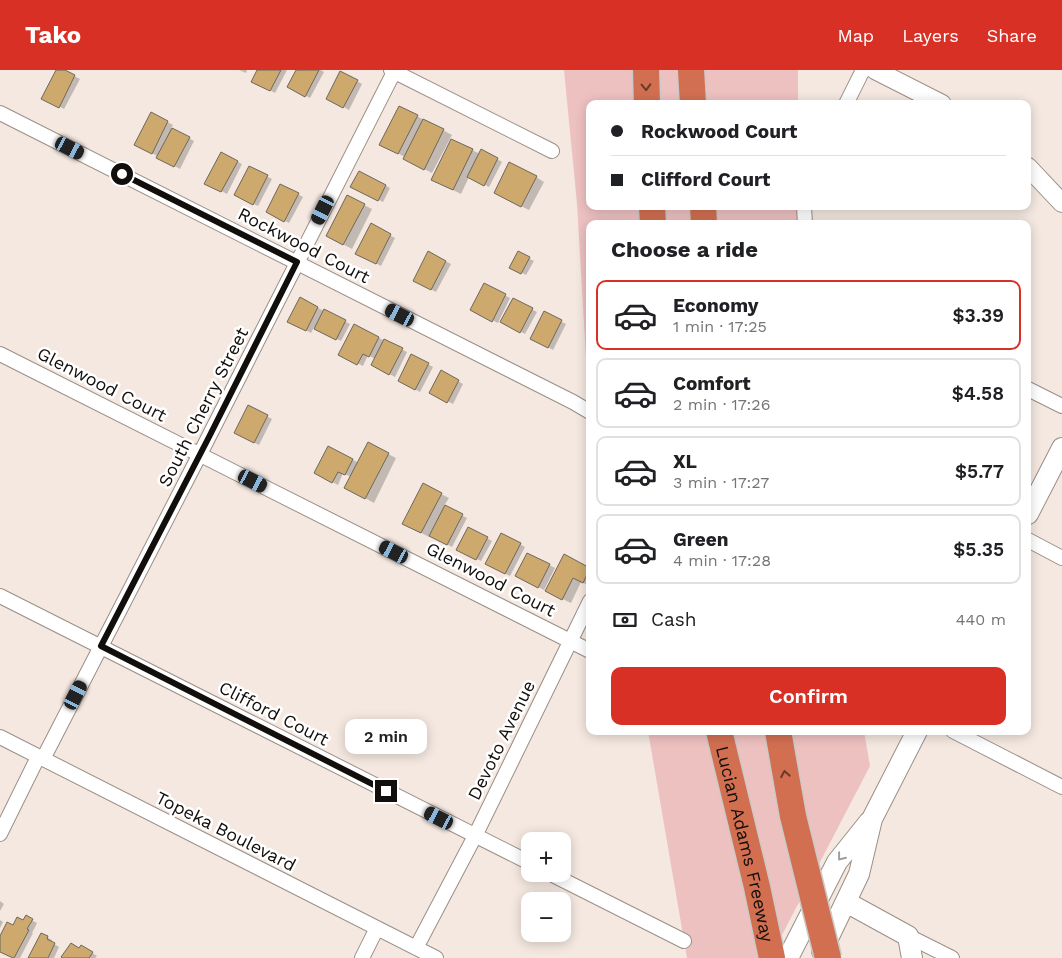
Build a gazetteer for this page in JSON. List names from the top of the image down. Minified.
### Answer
{"streets":{"highway":["Lucian Adams Freeway"],"street":["Rockwood Court","Glenwood Court","South Cherry Street","Clifford Court","Devoto Avenue","Topeka Boulevard"]},"crossings":[["Rockwood Court","South Cherry Street"],["Glenwood Court","South Cherry Street"],["Glenwood Court","Devoto Avenue"],["South Cherry Street","Clifford Court"],["South Cherry Street","Topeka Boulevard"],["Clifford Court","Devoto Avenue"],["Devoto Avenue","Topeka Boulevard"]],"page":{"header":"Tako","nav":["Map","Layers","Share"],"banner":["Rockwood Court","Clifford Court"],"heading":"Choose a ride","list":[{"name":"Economy","note":"1 min · 17:25","value":"$3.39"},{"name":"Comfort","note":"2 min · 17:26","value":"$4.58"},{"name":"XL","note":"3 min · 17:27","value":"$5.77"},{"name":"Green","note":"4 min · 17:28","value":"$5.35"}],"pay":["Cash","440 m"],"buttons":"Confirm","bubble":"2 min","map_buttons":["+","−"]}}
